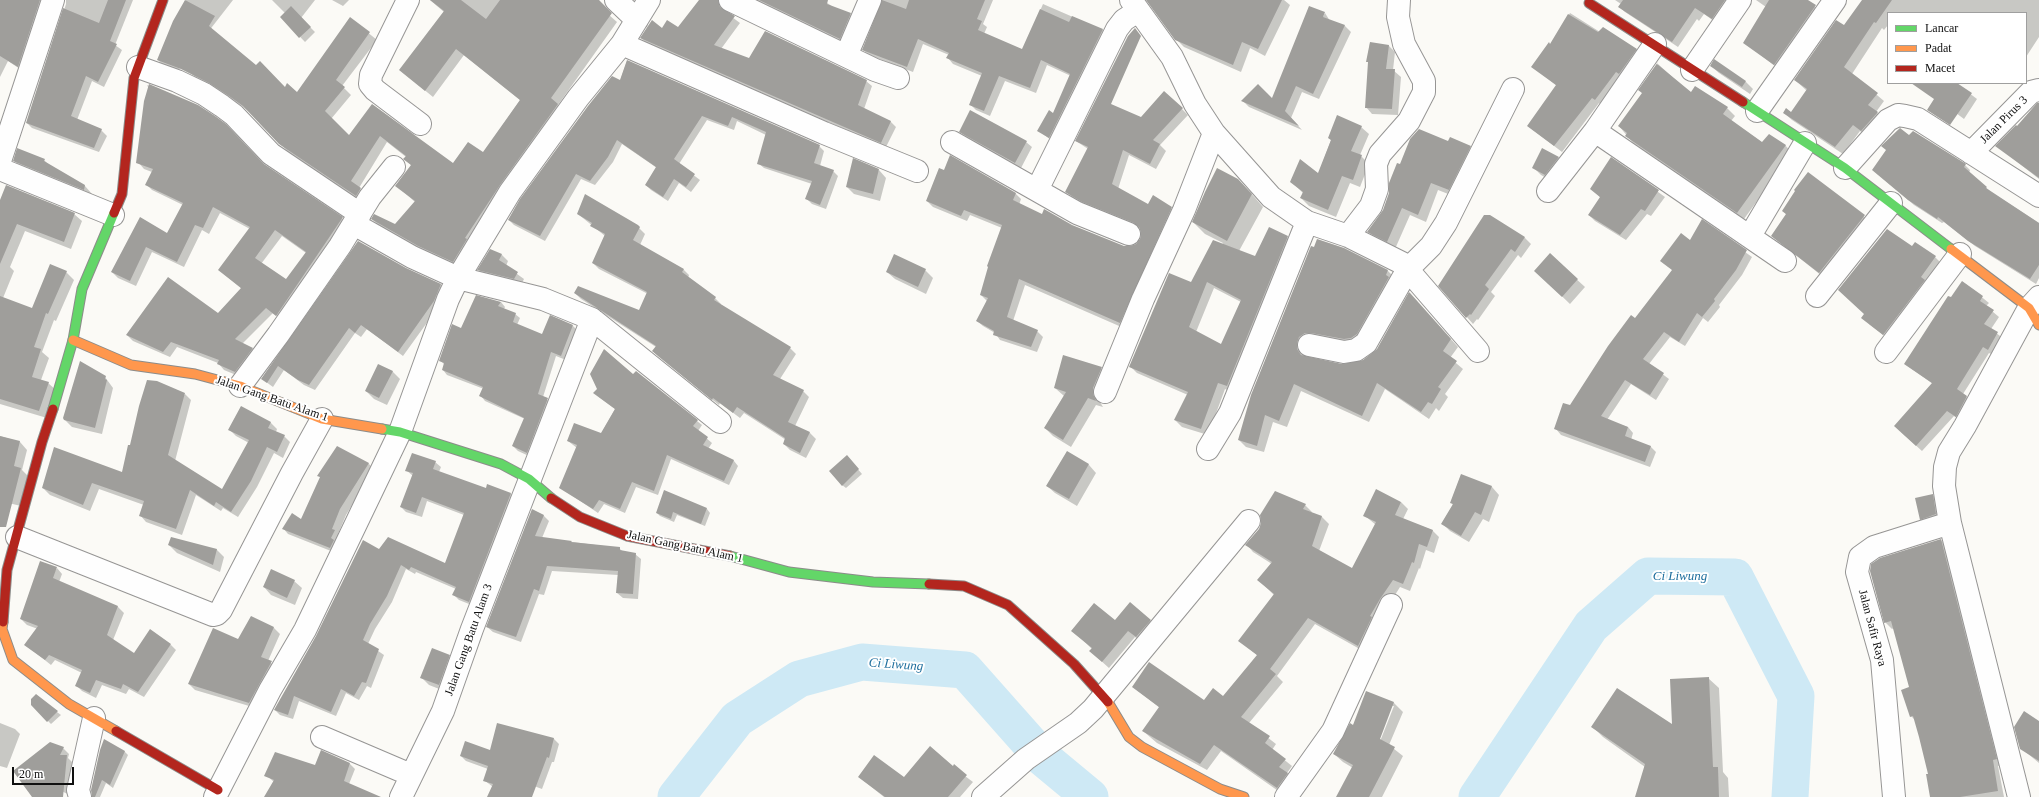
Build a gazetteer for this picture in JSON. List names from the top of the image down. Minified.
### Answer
{"streets":{"street":["Jalan Pirus 3","Jalan Gang Batu Alam 1","Jalan Safir Raya","Jalan Gang Batu Alam 3"]},"crossings":[["Jalan Gang Batu Alam 1","Jalan Gang Batu Alam 3"]],"water":["Ci Liwung"],"legend":["Lancar","Padat","Macet"],"scale_bar":"20 m"}
